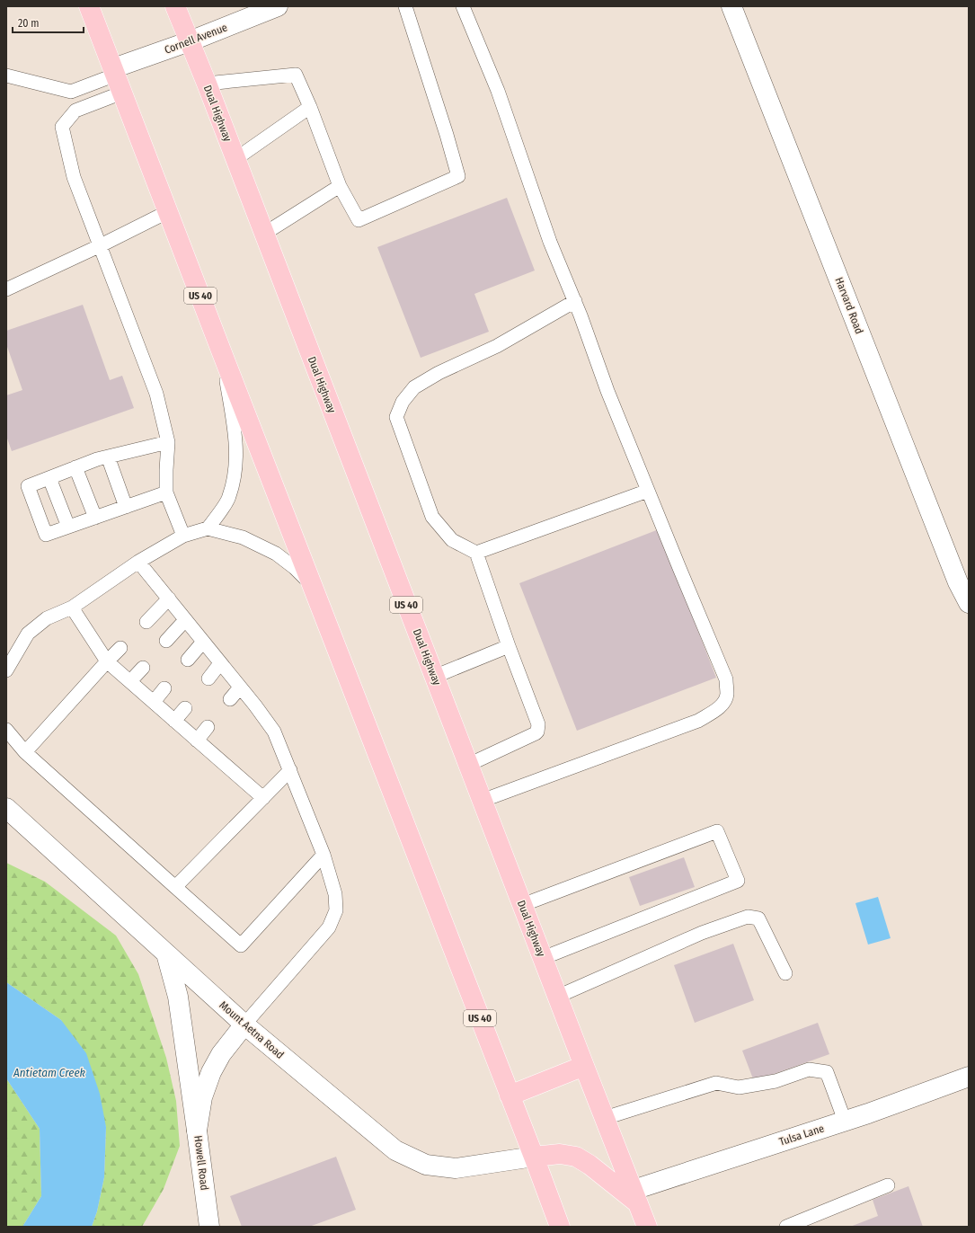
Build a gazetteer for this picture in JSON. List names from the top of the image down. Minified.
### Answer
{"streets":{"main road":["Dual Highway","US 40"],"street":["Cornell Avenue","Harvard Road","Mount Aetna Road","Tulsa Lane","Howell Road"]},"crossings":[["Cornell Avenue","Dual Highway"],["Cornell Avenue","US 40"],["Dual Highway","Tulsa Lane"],["US 40","Mount Aetna Road"],["Mount Aetna Road","Howell Road"]],"water":["Antietam Creek"],"scale_bar":"20 m"}
